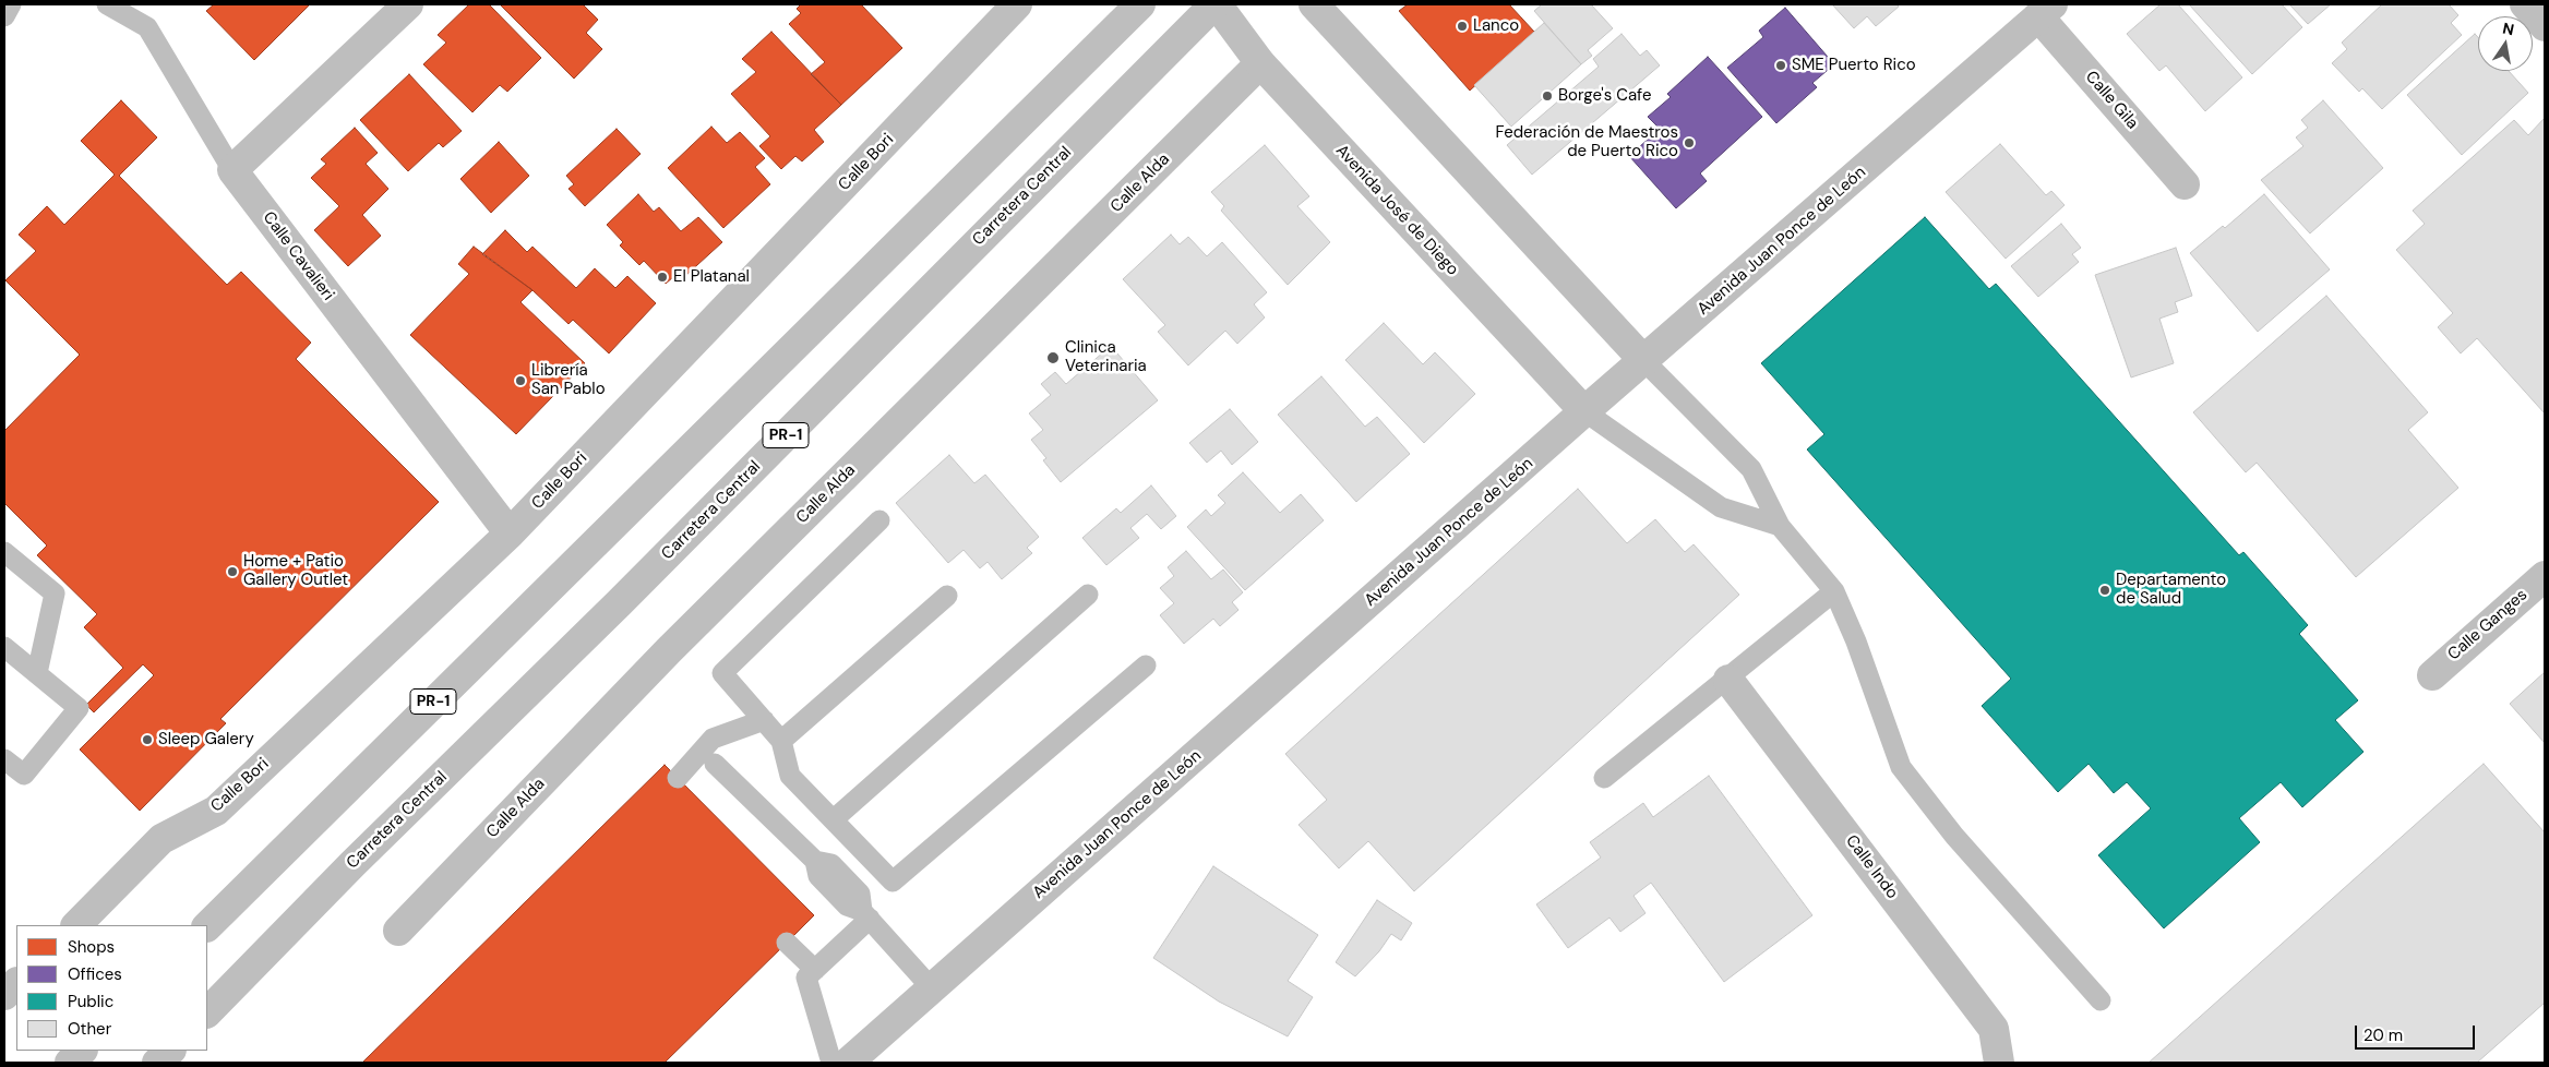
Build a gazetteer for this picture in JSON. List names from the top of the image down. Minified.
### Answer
{"streets":{"main road":["Calle Gila","Calle Bori","Calle Alda","Carretera Central","Avenida José de Diego","Avenida Juan Ponce de León","Calle Cavalieri","PR-1","Calle Ganges","Calle Indo"]},"crossings":[["Calle Gila","Avenida Juan Ponce de León"],["Calle Bori","Calle Cavalieri"],["Calle Alda","Avenida José de Diego"],["Carretera Central","Avenida José de Diego"],["Avenida José de Diego","Avenida Juan Ponce de León"]],"places":["Lanco","SME Puerto Rico","Borge's Cafe","Federación de Maestros de Puerto Rico","El Platanal","Clinica Veterinaria","Librería San Pablo","Home + Patio Gallery Outlet","Departamento de Salud","Sleep Galery"],"legend":["Shops","Offices","Public","Other"],"scale_bar":"20 m","north":"top"}
